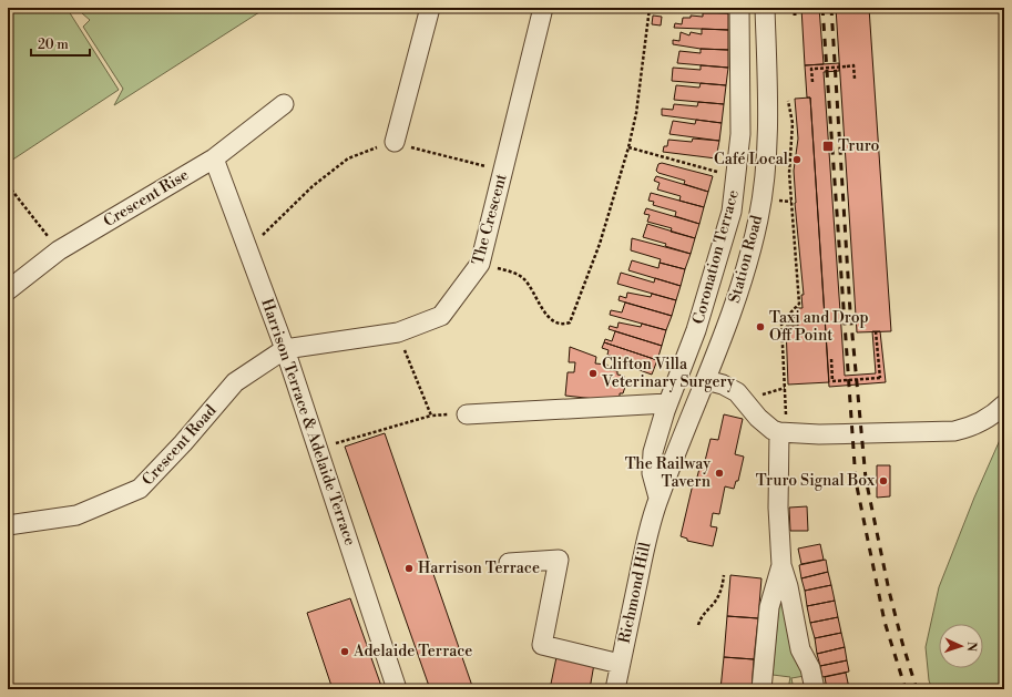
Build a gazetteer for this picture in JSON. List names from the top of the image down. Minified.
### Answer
{"streets":{"street":["Crescent Rise","The Crescent","Coronation Terrace","Station Road","Harrison Terrace & Adelaide Terrace","Crescent Road","Richmond Hill"]},"crossings":[["Crescent Rise","Harrison Terrace & Adelaide Terrace"],["The Crescent","Harrison Terrace & Adelaide Terrace"],["The Crescent","Crescent Road"],["Coronation Terrace","Station Road"],["Coronation Terrace","Richmond Hill"],["Station Road","Richmond Hill"],["Harrison Terrace & Adelaide Terrace","Crescent Road"]],"places":{"transit":["Truro"],"other":["Café Local","Taxi and Drop Off Point","Clifton Villa Veterinary Surgery","The Railway Tavern","Truro Signal Box","Harrison Terrace","Adelaide Terrace"]},"scale_bar":"20 m","north":"right"}
